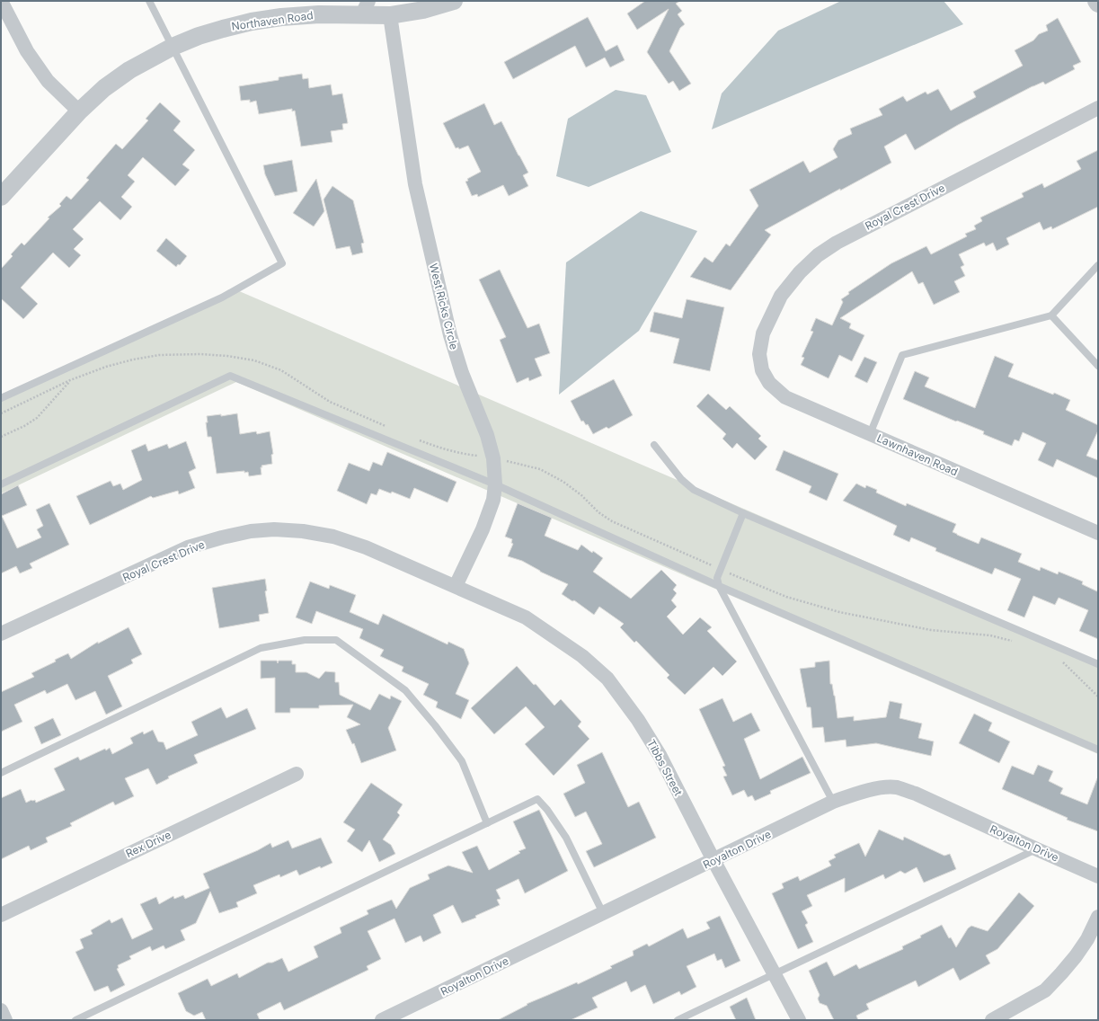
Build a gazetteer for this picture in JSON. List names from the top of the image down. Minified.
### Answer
{"streets":{"street":["Northaven Road","Royal Crest Drive","West Ricks Circle","Lawnhaven Road","Tibbs Street","Royalton Drive","Rex Drive"]},"crossings":[["Northaven Road","West Ricks Circle"],["Royal Crest Drive","West Ricks Circle"],["Royal Crest Drive","Lawnhaven Road"],["Royal Crest Drive","Tibbs Street"],["West Ricks Circle","Tibbs Street"],["Tibbs Street","Royalton Drive"]]}
